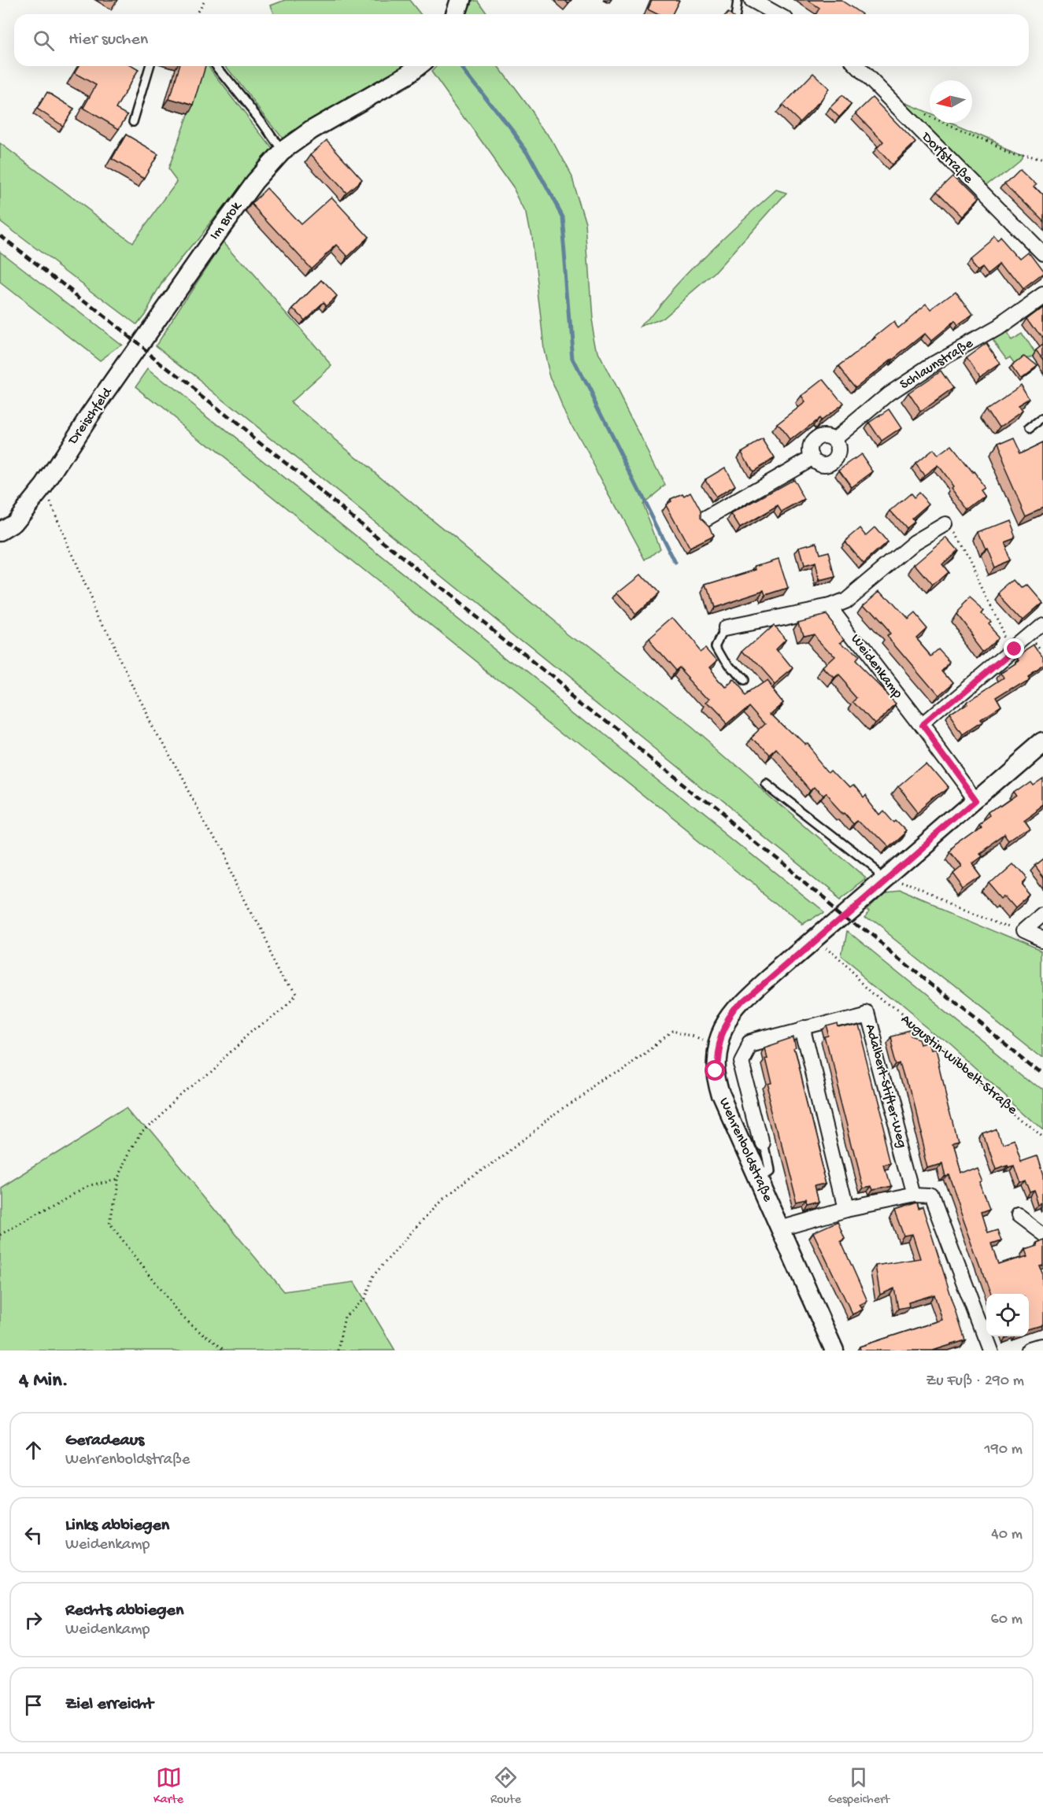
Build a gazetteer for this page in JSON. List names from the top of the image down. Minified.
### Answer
{"streets":{"street":["Dorfstraße","Im Brok","Schlaunstraße","Dreischfeld","Weidenkamp","Adalbert-Stifter-Weg","Wehrenboldstraße"],"path":["Augustin-Wibbelt-Straße"]},"crossings":[["Im Brok","Dreischfeld"],["Weidenkamp","Wehrenboldstraße"],["Augustin-Wibbelt-Straße","Wehrenboldstraße"]],"north":"left","page":{"search":"Hier suchen","heading":["4 Min.","Zu Fuß · 290 m"],"list":[["Geradeaus","Wehrenboldstraße","190 m"],["Links abbiegen","Weidenkamp","40 m"],["Rechts abbiegen","Weidenkamp","60 m"],"Ziel erreicht"],"nav":["Karte","Route","Gespeichert"]}}
